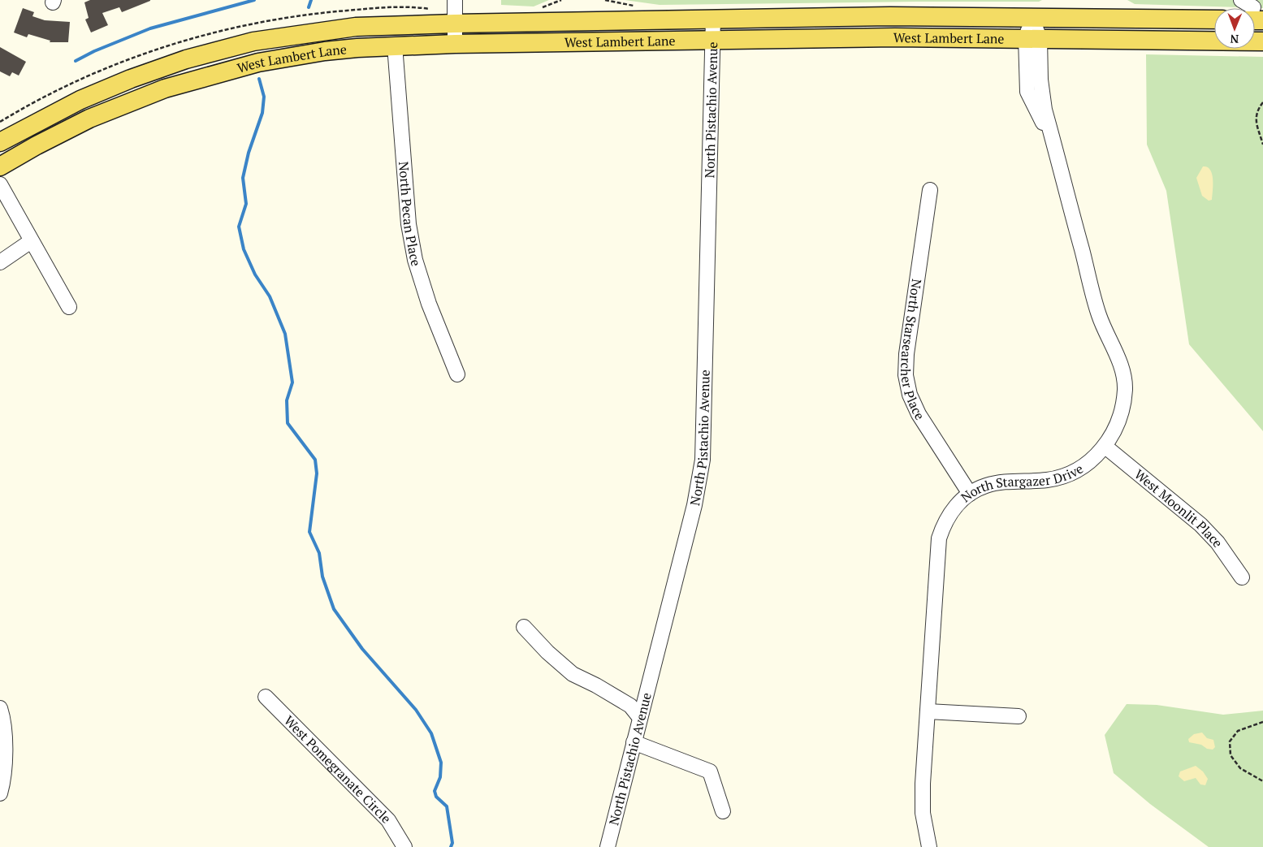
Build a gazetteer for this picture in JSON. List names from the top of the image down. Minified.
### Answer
{"streets":{"main road":["West Lambert Lane"],"street":["North Pistachio Avenue","North Pecan Place","North Starsearcher Place","North Stargazer Drive","West Moonlit Place","West Pomegranate Circle"]},"crossings":[["West Lambert Lane","North Pistachio Avenue"],["West Lambert Lane","North Pecan Place"],["West Lambert Lane","North Stargazer Drive"],["North Starsearcher Place","North Stargazer Drive"],["North Stargazer Drive","West Moonlit Place"]],"north":"bottom"}
